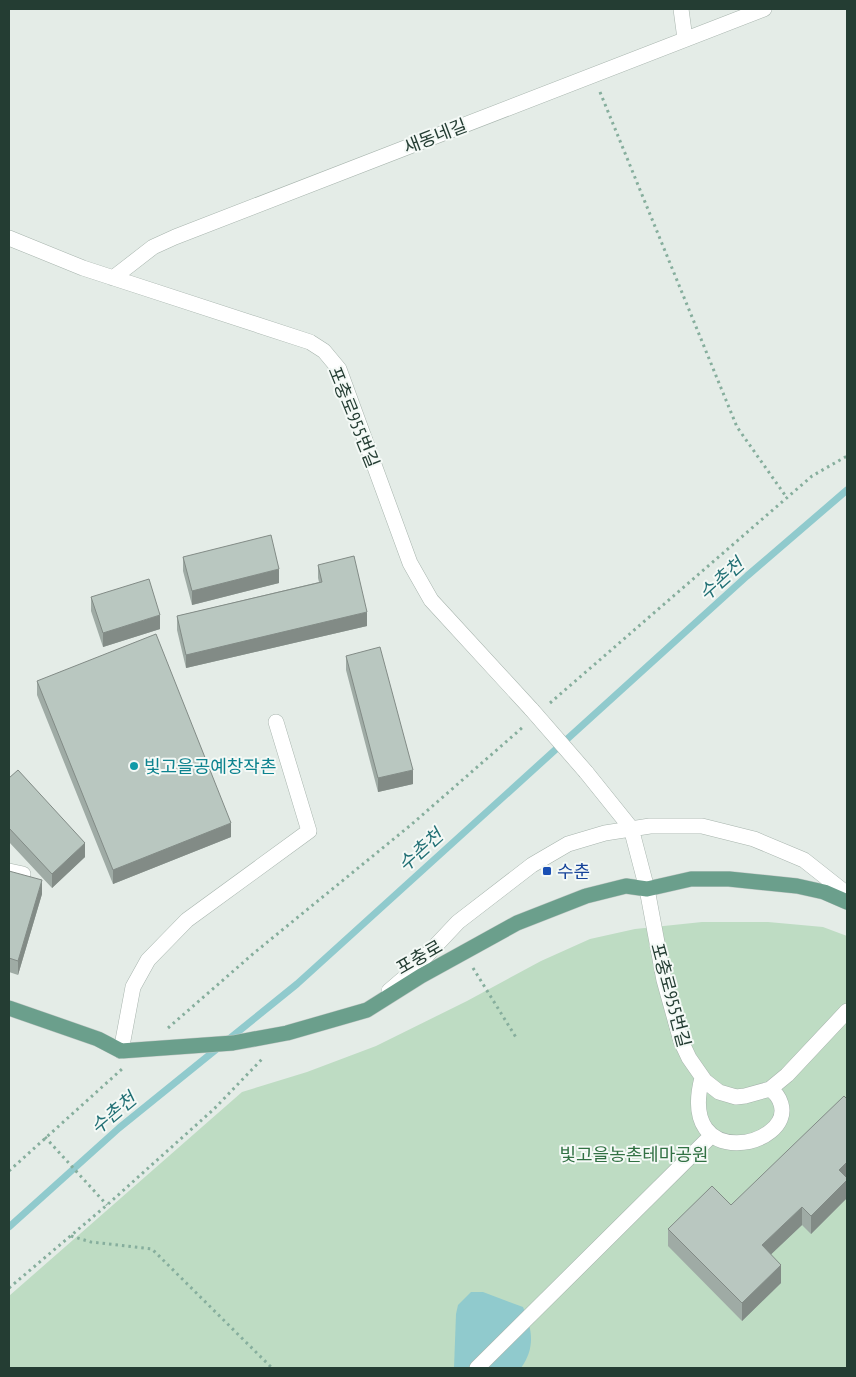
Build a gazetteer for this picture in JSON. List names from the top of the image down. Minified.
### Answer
{"streets":{"main road":["포충로"],"street":["새동네길","포충로955번길"]},"crossings":[["새동네길","포충로955번길"],["포충로955번길","포충로"]],"water":["수촌천"],"parks":["빛고을농촌테마공원"],"places":{"other":["빛고을공예창작촌"],"transit":["수춘"]}}
